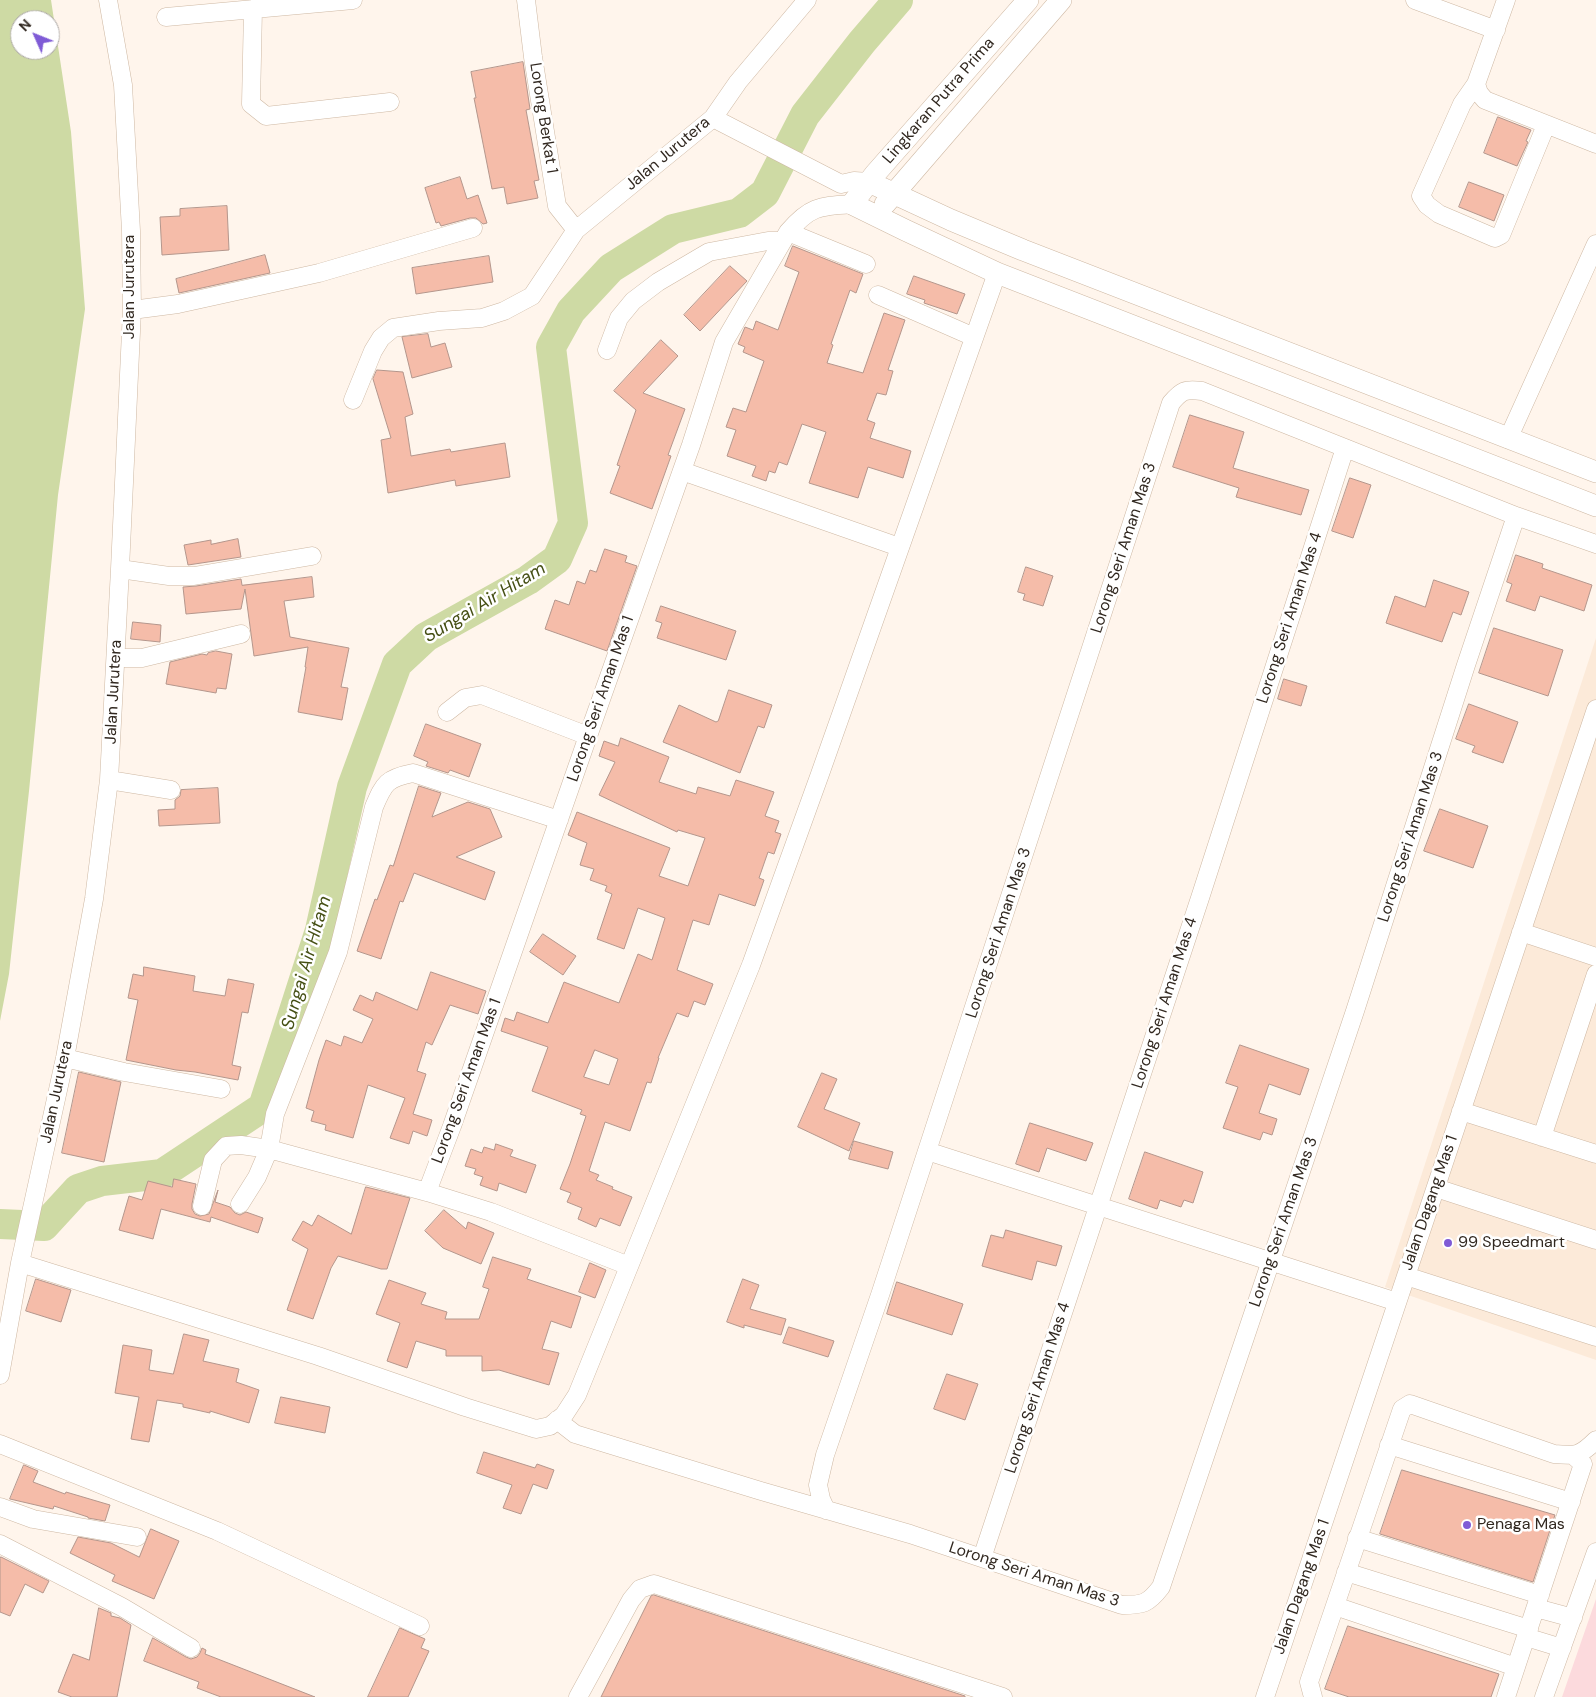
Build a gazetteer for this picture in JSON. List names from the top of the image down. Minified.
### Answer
{"streets":{"main road":["Lingkaran Putra Prima"],"street":["Lorong Berkat 1","Jalan Jurutera","Lorong Seri Aman Mas 3","Lorong Seri Aman Mas 4","Lorong Seri Aman Mas 1","Jalan Dagang Mas 1"]},"crossings":[["Lingkaran Putra Prima","Lorong Seri Aman Mas 1"],["Lorong Berkat 1","Jalan Jurutera"],["Lorong Seri Aman Mas 3","Lorong Seri Aman Mas 4"]],"water":["Sungai Air Hitam"],"places":["99 Speedmart","Penaga Mas"],"north":"top left"}
